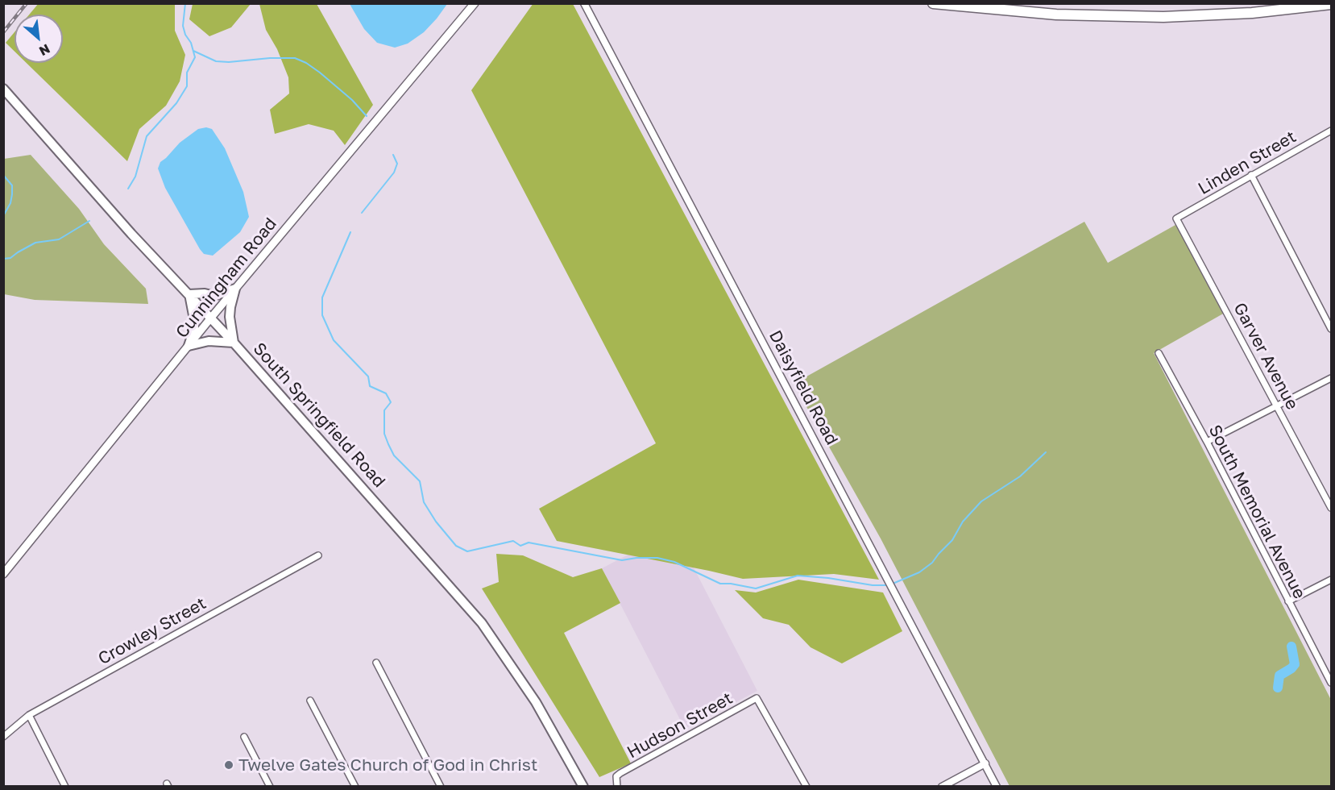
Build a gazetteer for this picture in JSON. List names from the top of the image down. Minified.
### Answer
{"streets":{"main road":["Cunningham Road","South Springfield Road"],"street":["Linden Street","Garver Avenue","Daisyfield Road","South Memorial Avenue","Crowley Street","Hudson Street"]},"crossings":[["Linden Street","Garver Avenue"],["Cunningham Road","South Springfield Road"]],"places":["Twelve Gates Church of God in Christ"],"north":"bottom right"}
